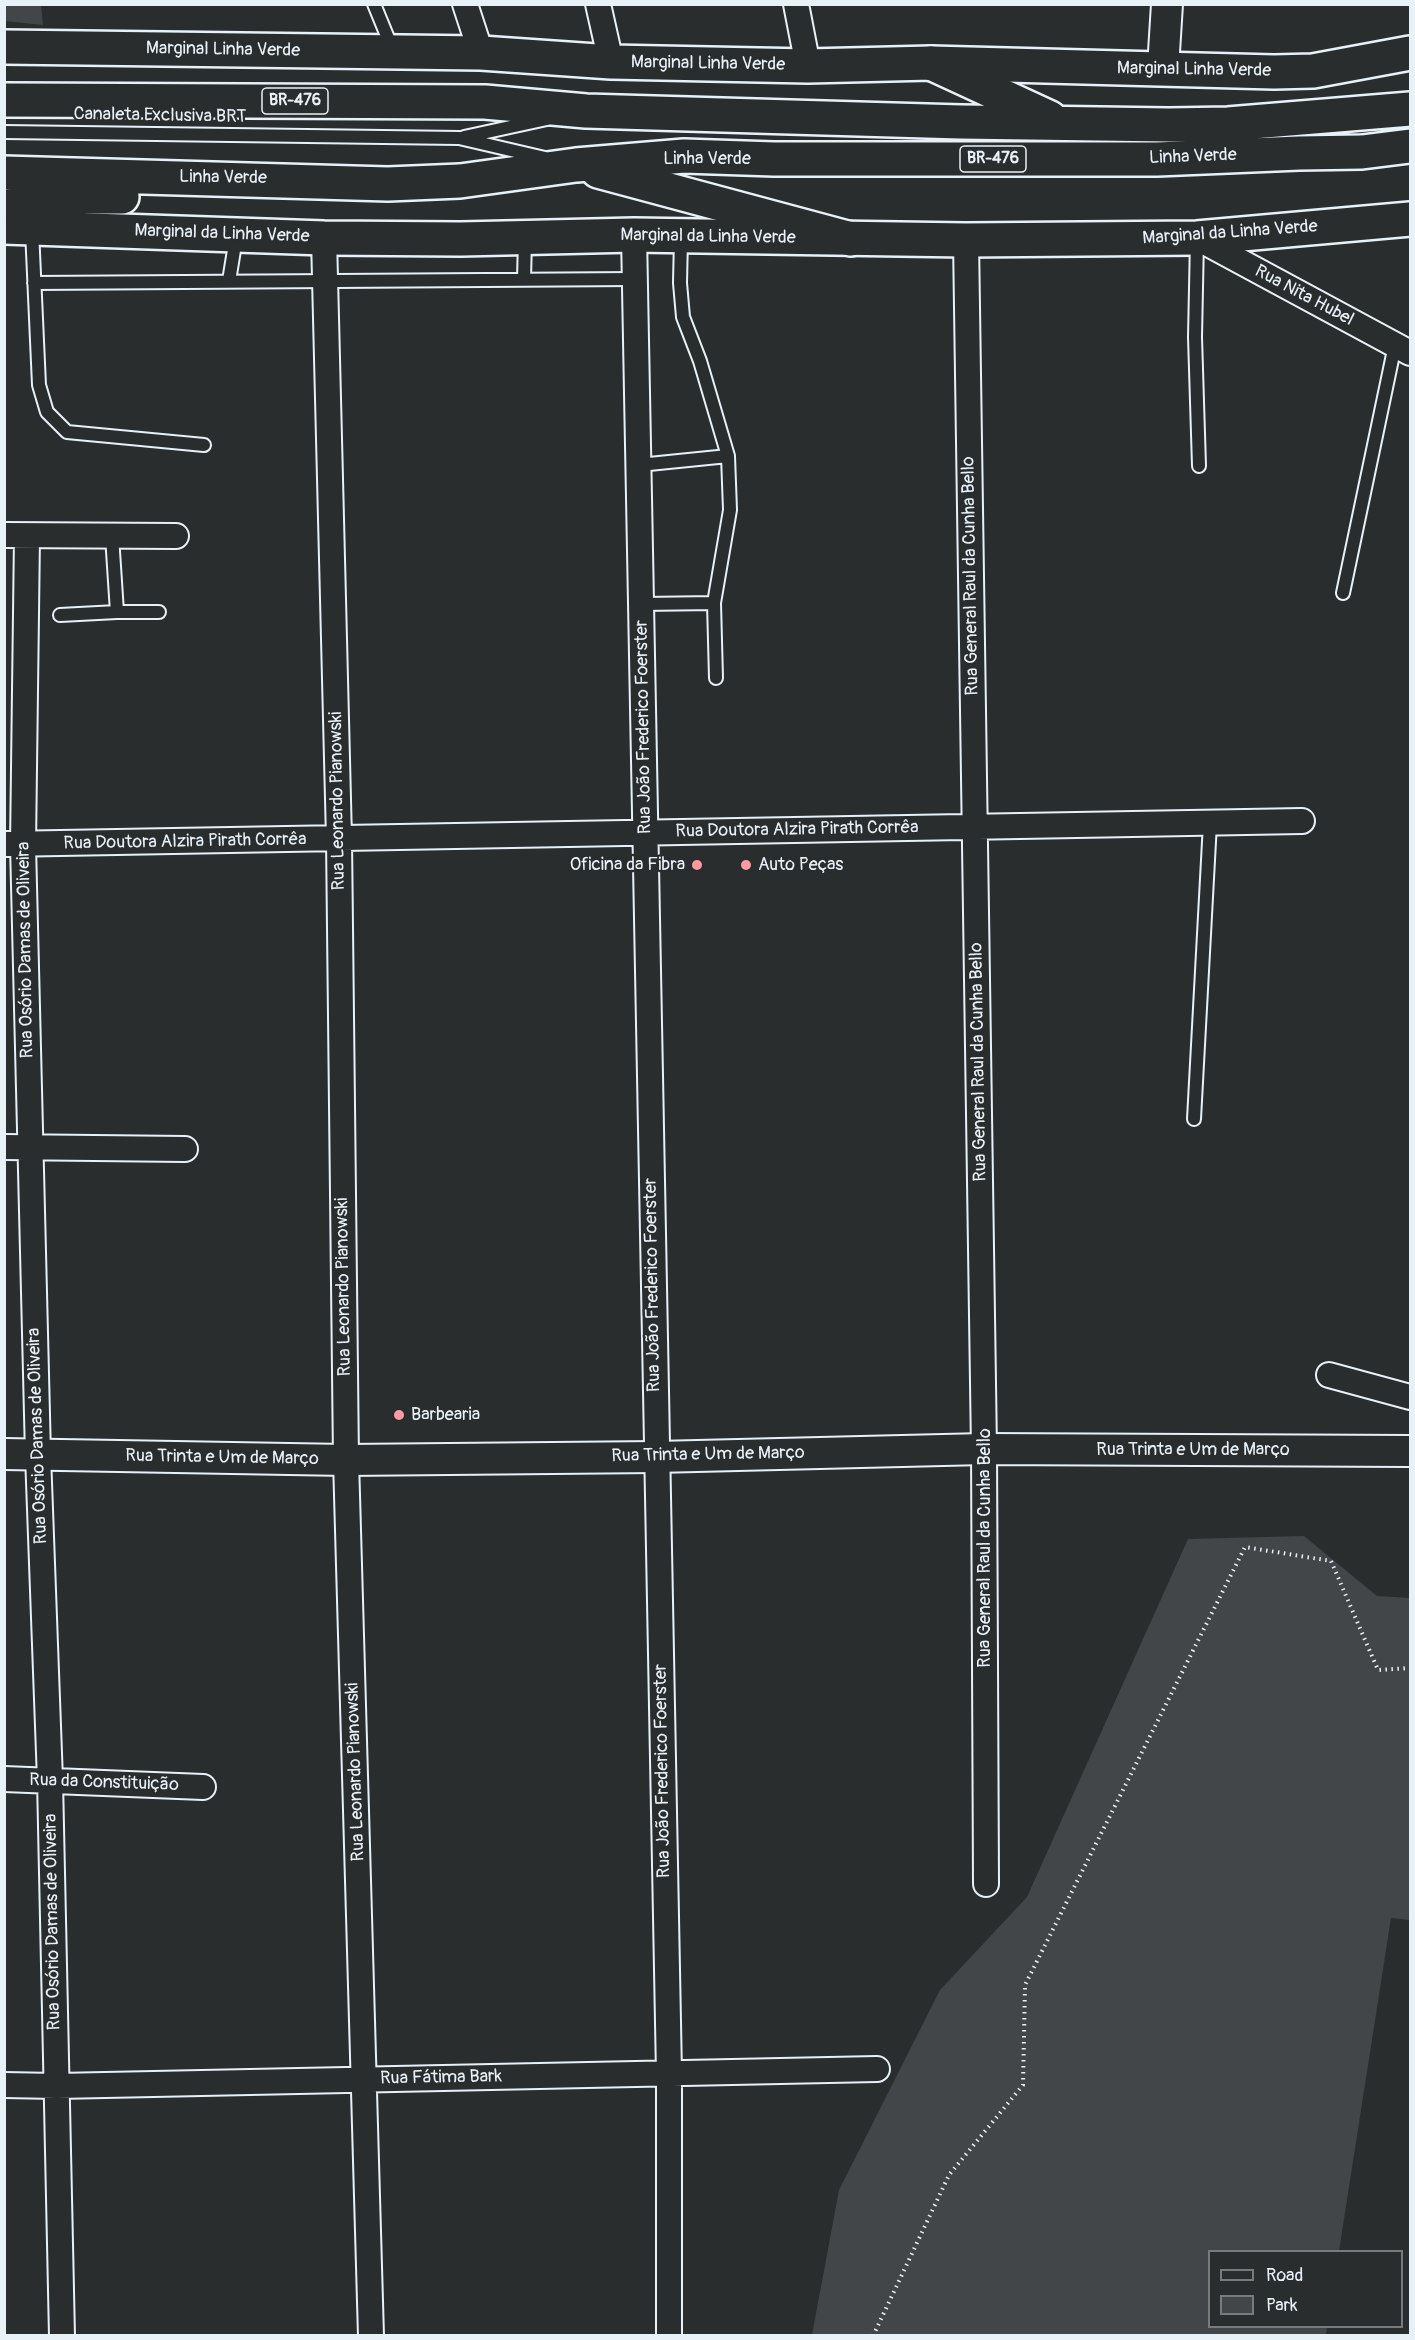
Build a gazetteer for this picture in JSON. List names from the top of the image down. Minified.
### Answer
{"streets":{"main road":["Marginal Linha Verde","BR-476","Linha Verde","Marginal da Linha Verde"],"street":["Rua Nita Hubel","Rua General Raul da Cunha Bello","Rua João Frederico Foerster","Rua Leonardo Pianowski","Rua Doutora Alzira Pirath Corrêa","Rua Osório Damas de Oliveira","Rua Trinta e Um de Março","Rua da Constituição","Rua Fátima Bark"],"lane":["Canaleta Exclusiva BRT"]},"crossings":[["Canaleta Exclusiva BRT","Linha Verde"],["Marginal da Linha Verde","Rua Nita Hubel"],["Marginal da Linha Verde","Rua General Raul da Cunha Bello"],["Marginal da Linha Verde","Rua João Frederico Foerster"],["Marginal da Linha Verde","Rua Leonardo Pianowski"],["Rua General Raul da Cunha Bello","Rua Doutora Alzira Pirath Corrêa"],["Rua General Raul da Cunha Bello","Rua Trinta e Um de Março"],["Rua João Frederico Foerster","Rua Doutora Alzira Pirath Corrêa"],["Rua João Frederico Foerster","Rua Trinta e Um de Março"],["Rua João Frederico Foerster","Rua Fátima Bark"],["Rua Leonardo Pianowski","Rua Doutora Alzira Pirath Corrêa"],["Rua Leonardo Pianowski","Rua Trinta e Um de Março"],["Rua Leonardo Pianowski","Rua Fátima Bark"],["Rua Doutora Alzira Pirath Corrêa","Rua Osório Damas de Oliveira"],["Rua Osório Damas de Oliveira","Rua Trinta e Um de Março"],["Rua Osório Damas de Oliveira","Rua da Constituição"],["Rua Osório Damas de Oliveira","Rua Fátima Bark"]],"places":["Oficina da Fibra","Auto Peças","Barbearia"],"legend":["Road","Park"]}
